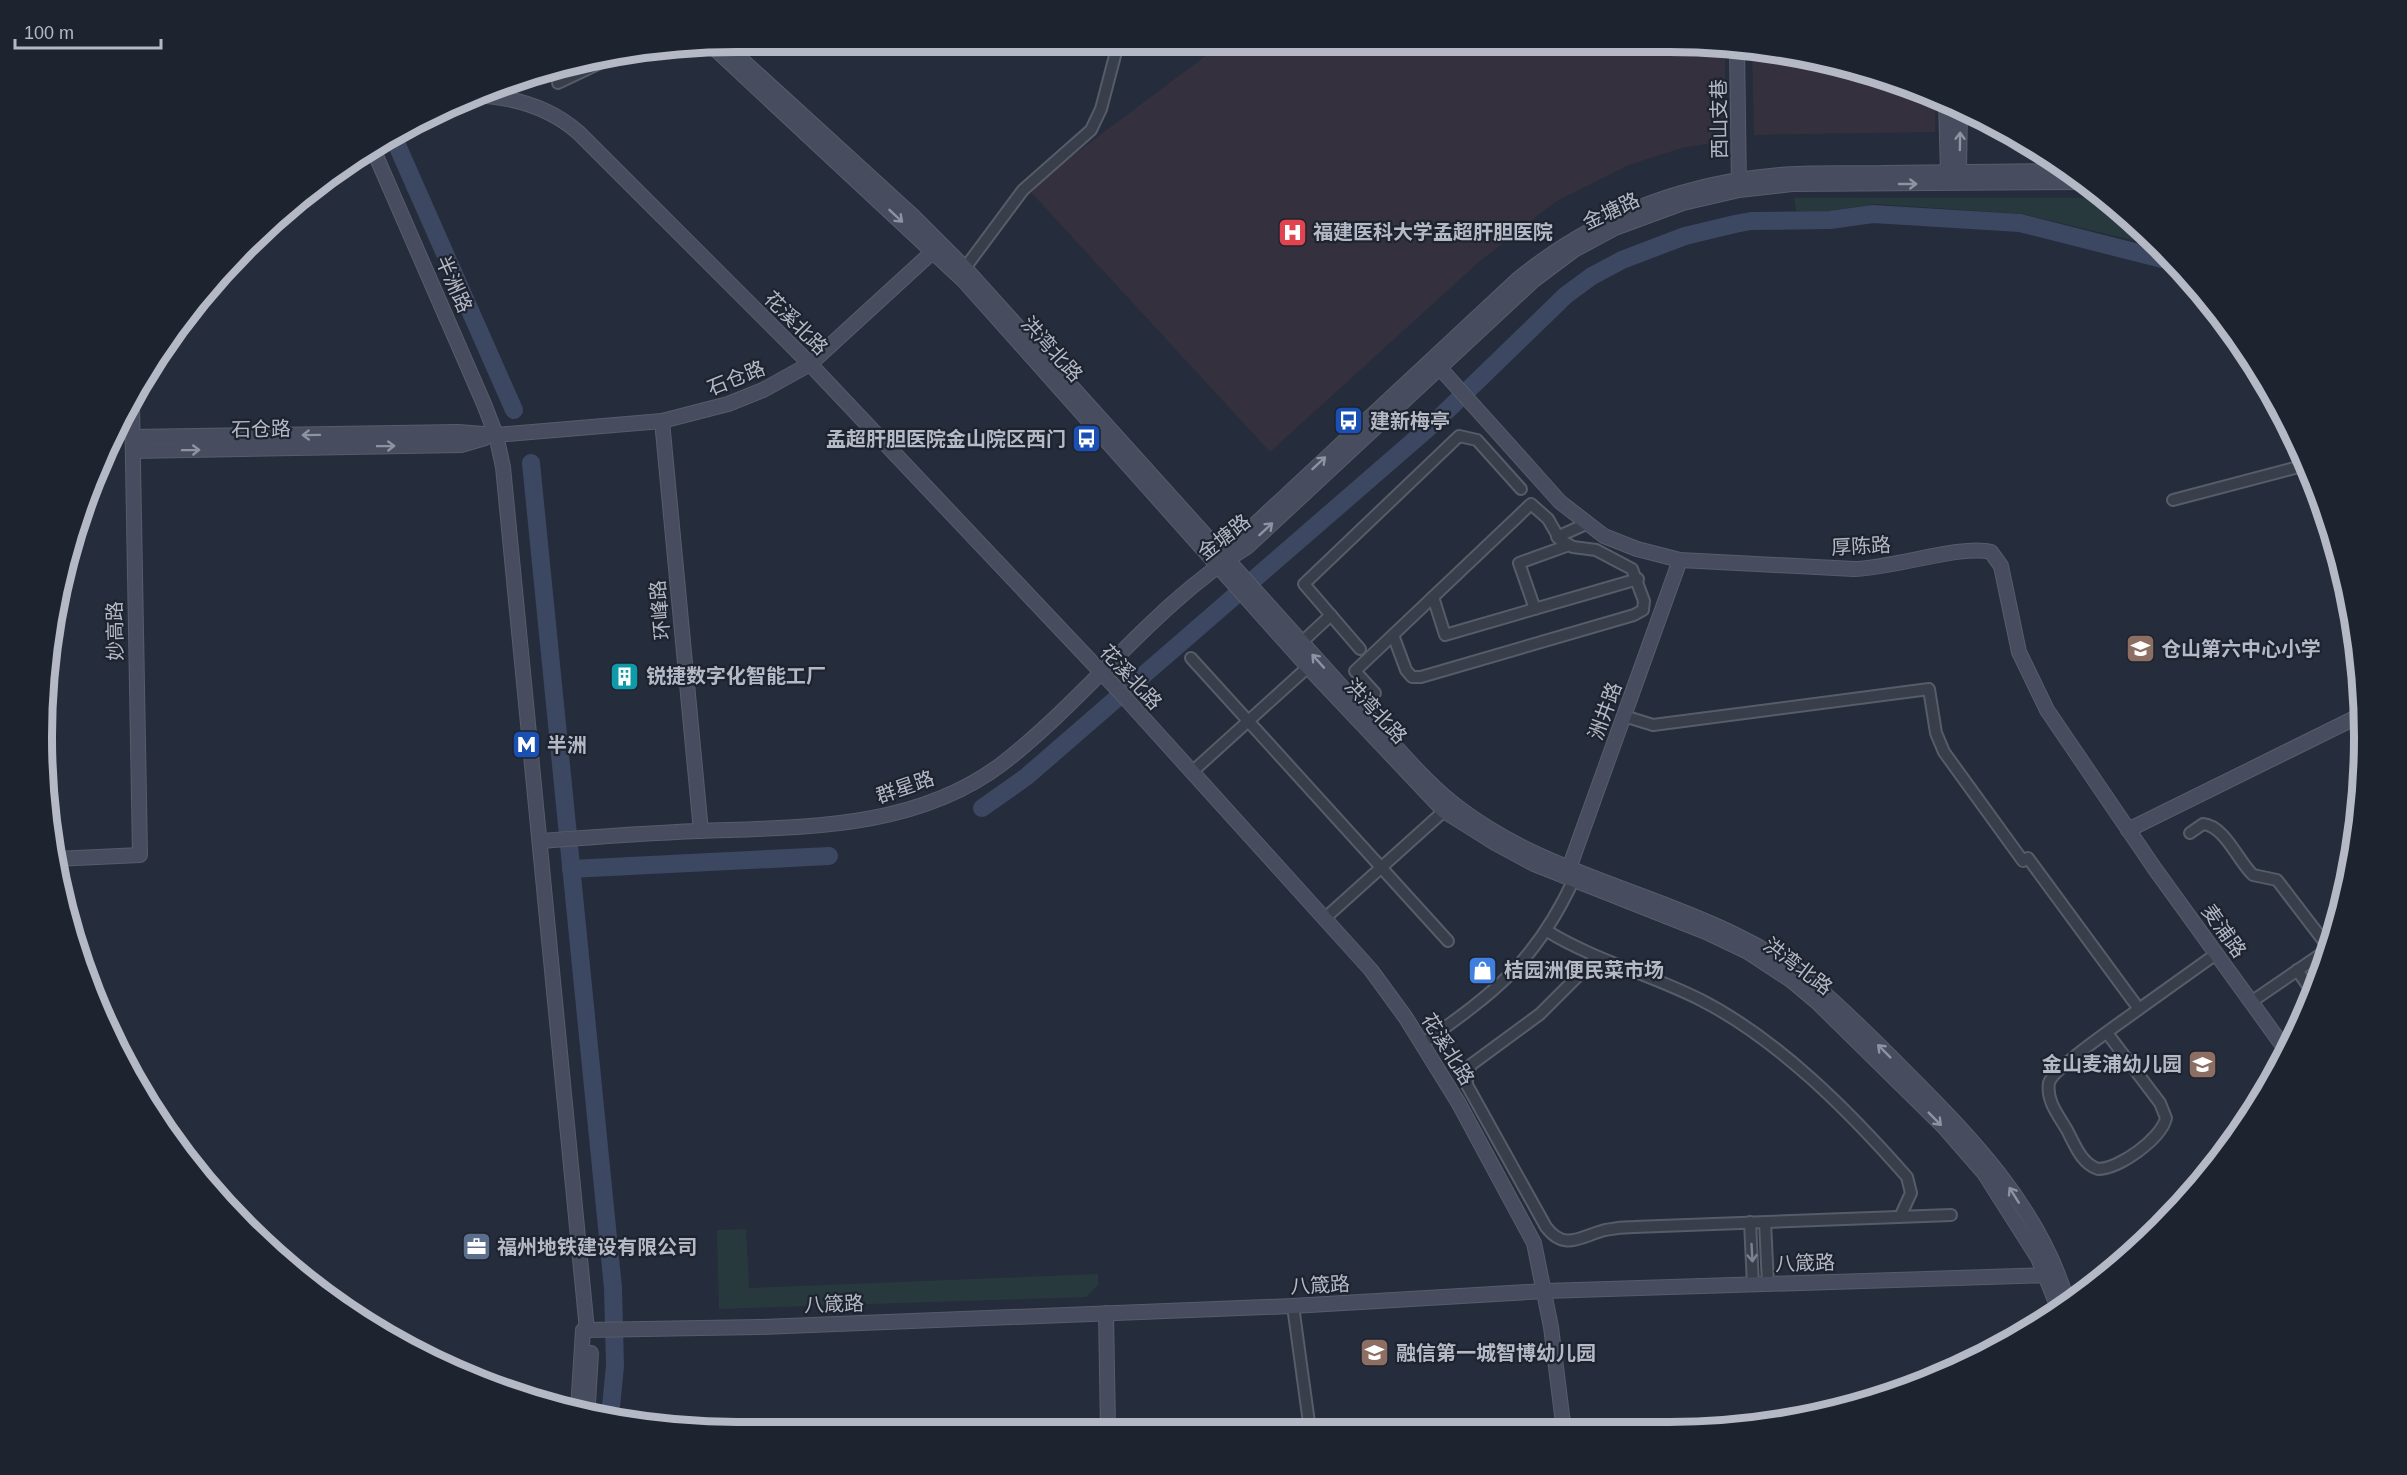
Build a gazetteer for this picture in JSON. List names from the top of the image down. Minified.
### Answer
{"streets":{"street":["西山支巷","金塘路","半洲路","花溪北路","洪湾北路","石仓路","厚陈路","环峰路","妙高路","洲井路","群星路","麦浦路","八箴路"]},"crossings":[["西山支巷","金塘路"],["金塘路","洪湾北路"],["金塘路","厚陈路"],["金塘路","群星路"],["半洲路","石仓路"],["半洲路","群星路"],["半洲路","八箴路"],["花溪北路","石仓路"],["花溪北路","群星路"],["花溪北路","八箴路"],["洪湾北路","石仓路"],["洪湾北路","洲井路"],["洪湾北路","八箴路"],["石仓路","环峰路"],["石仓路","妙高路"],["厚陈路","洲井路"],["厚陈路","麦浦路"],["环峰路","群星路"]],"places":{"hospital":["福建医科大学孟超肝胆医院"],"bus stop":["建新梅亭","孟超肝胆医院金山院区西门"],"school or university":["仓山第六中心小学","金山麦浦幼儿园","融信第一城智博幼儿园"],"building":["锐捷数字化智能工厂"],"metro station":["半洲"],"shop":["桔园洲便民菜市场"],"office":["福州地铁建设有限公司"]},"scale_bar":"100 m"}
